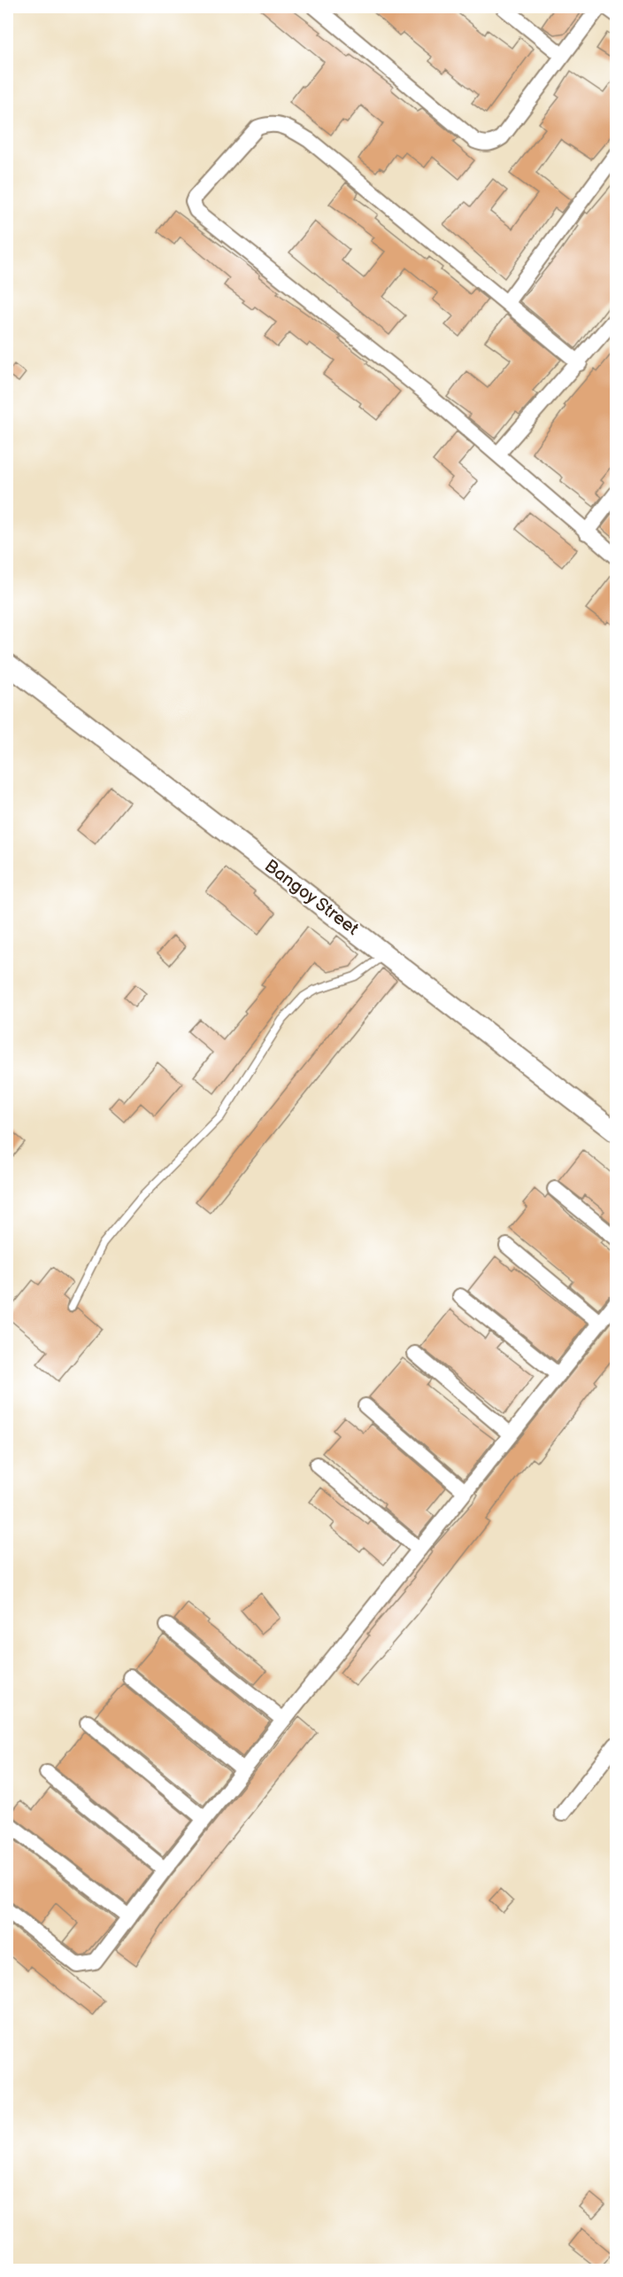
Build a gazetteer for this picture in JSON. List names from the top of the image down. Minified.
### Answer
{"streets":{"main road":["Bangoy Street"]}}
